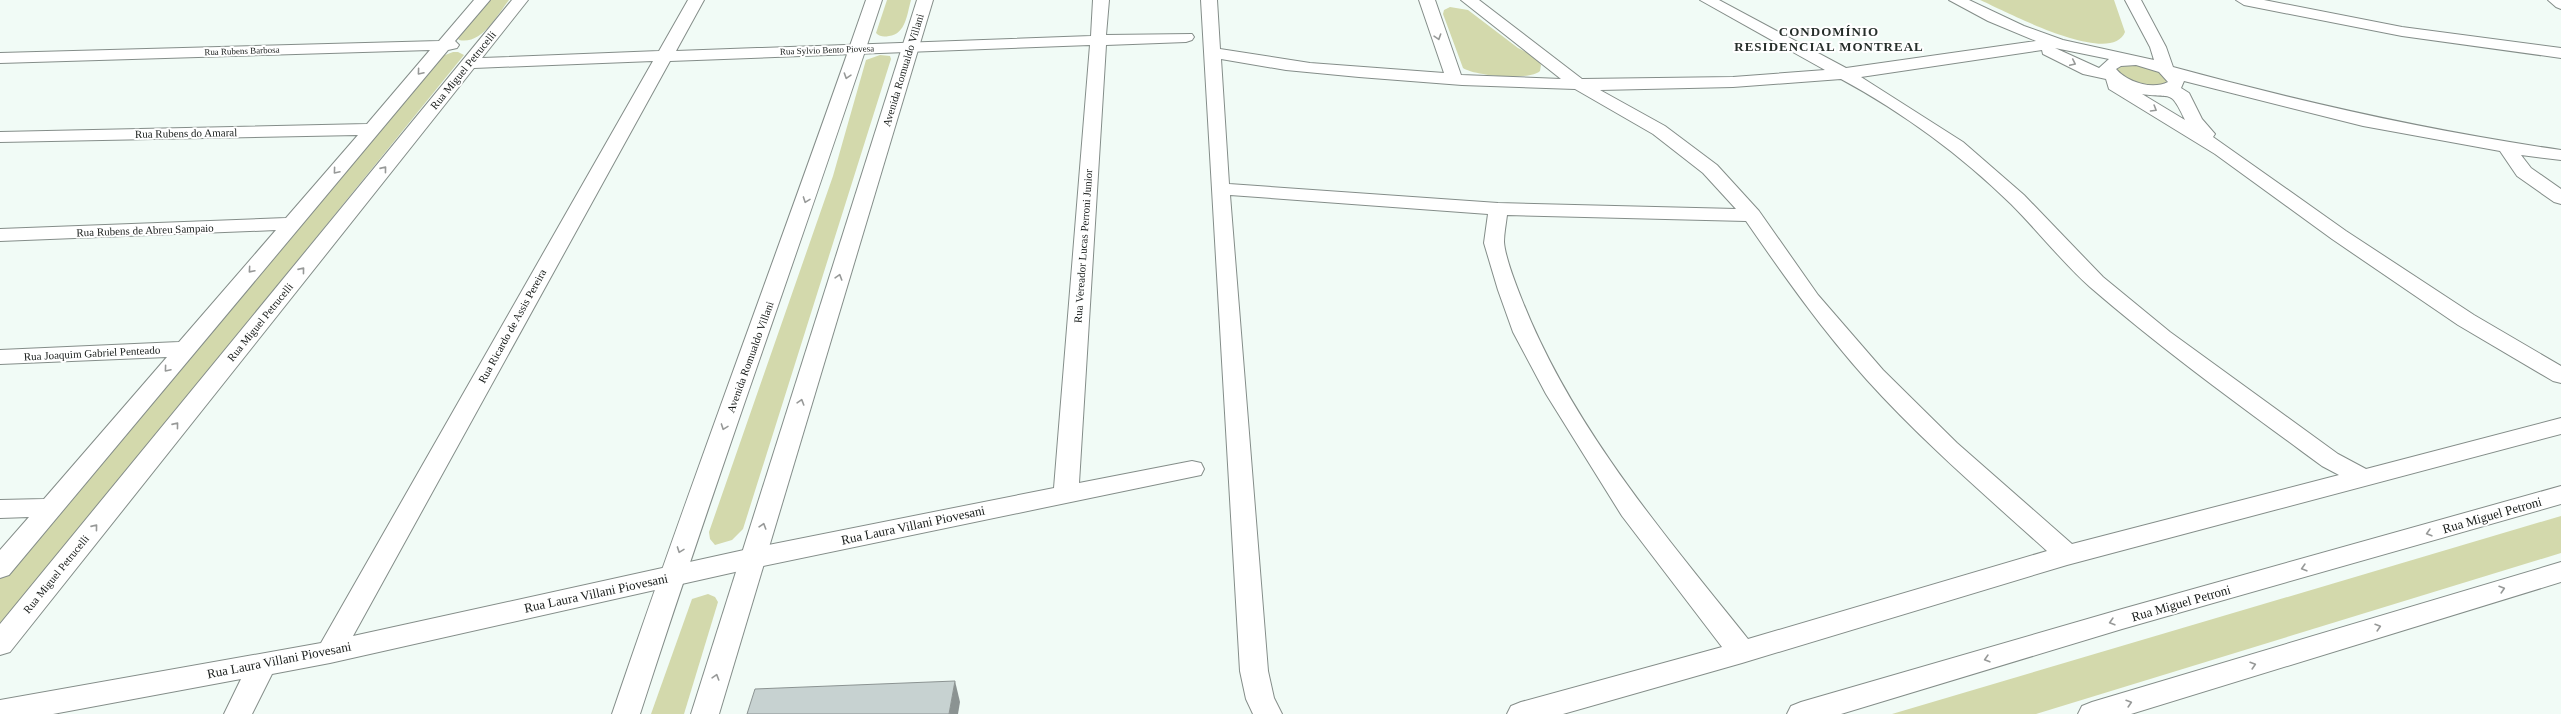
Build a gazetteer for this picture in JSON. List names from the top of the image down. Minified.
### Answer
{"streets":{"street":["Rua Sylvio Bento Piovesa","Rua Rubens Barbosa","Rua Miguel Petrucelli","Avenida Romualdo Villani","Rua Rubens do Amaral","Rua Rubens de Abreu Sampaio","Rua Vereador Lucas Perroni Junior","Rua Ricardo de Assis Pereira","Rua Joaquim Gabriel Penteado","Rua Miguel Petroni","Rua Laura Villani Piovesani"]},"crossings":[["Rua Sylvio Bento Piovesa","Rua Miguel Petrucelli"],["Rua Sylvio Bento Piovesa","Avenida Romualdo Villani"],["Rua Sylvio Bento Piovesa","Rua Vereador Lucas Perroni Junior"],["Rua Sylvio Bento Piovesa","Rua Ricardo de Assis Pereira"],["Rua Rubens Barbosa","Rua Miguel Petrucelli"],["Avenida Romualdo Villani","Rua Laura Villani Piovesani"],["Rua Vereador Lucas Perroni Junior","Rua Laura Villani Piovesani"],["Rua Ricardo de Assis Pereira","Rua Laura Villani Piovesani"]],"districts":["CONDOMÍNIO RESIDENCIAL MONTREAL"]}
